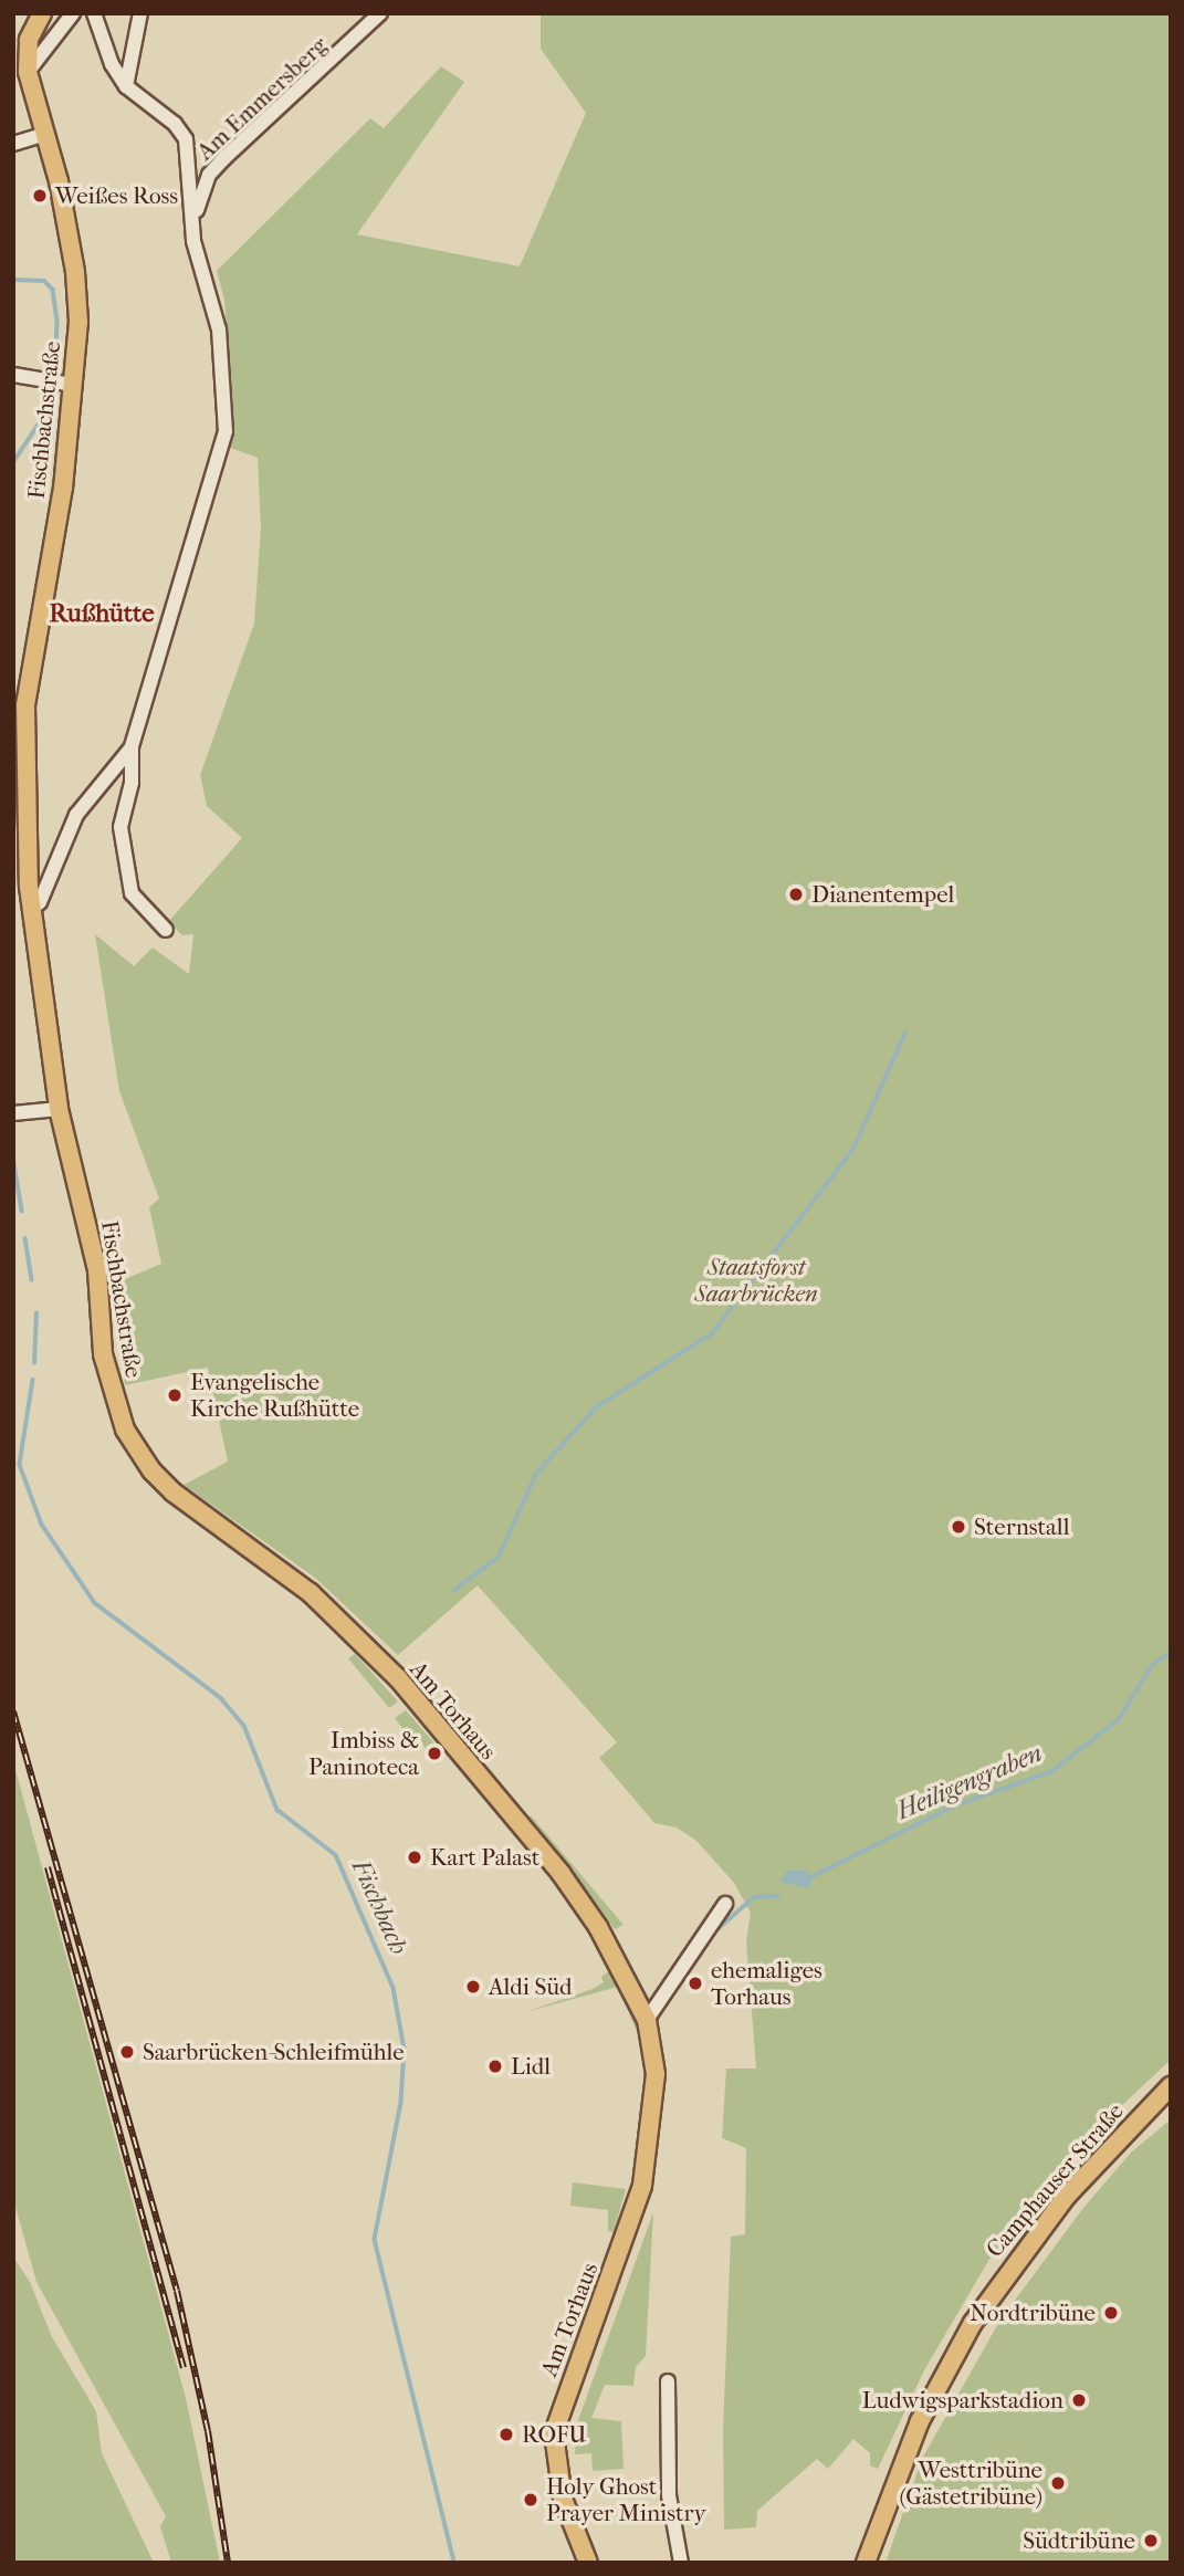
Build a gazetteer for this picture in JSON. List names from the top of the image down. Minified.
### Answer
{"streets":{"main road":["Fischbachstraße","Am Torhaus","Camphauser Straße"],"street":["Am Emmersberg"]},"crossings":[["Am Emmersberg","Fischbachstraße"],["Fischbachstraße","Am Torhaus"]],"districts":["Rußhütte"],"water":["Heiligengraben","Fischbach"],"parks":["Staatsforst Saarbrücken"],"places":["Weißes Ross","Dianentempel","Evangelische Kirche Rußhütte","Sternstall","Imbiss & Paninoteca","Kart Palast","ehemaliges Torhaus","Aldi Süd","Saarbrücken-Schleifmühle","Lidl","Nordtribüne","Ludwigsparkstadion","ROFU","Westtribüne (Gästetribüne)","Holy Ghost Prayer Ministry","Südtribüne"]}
